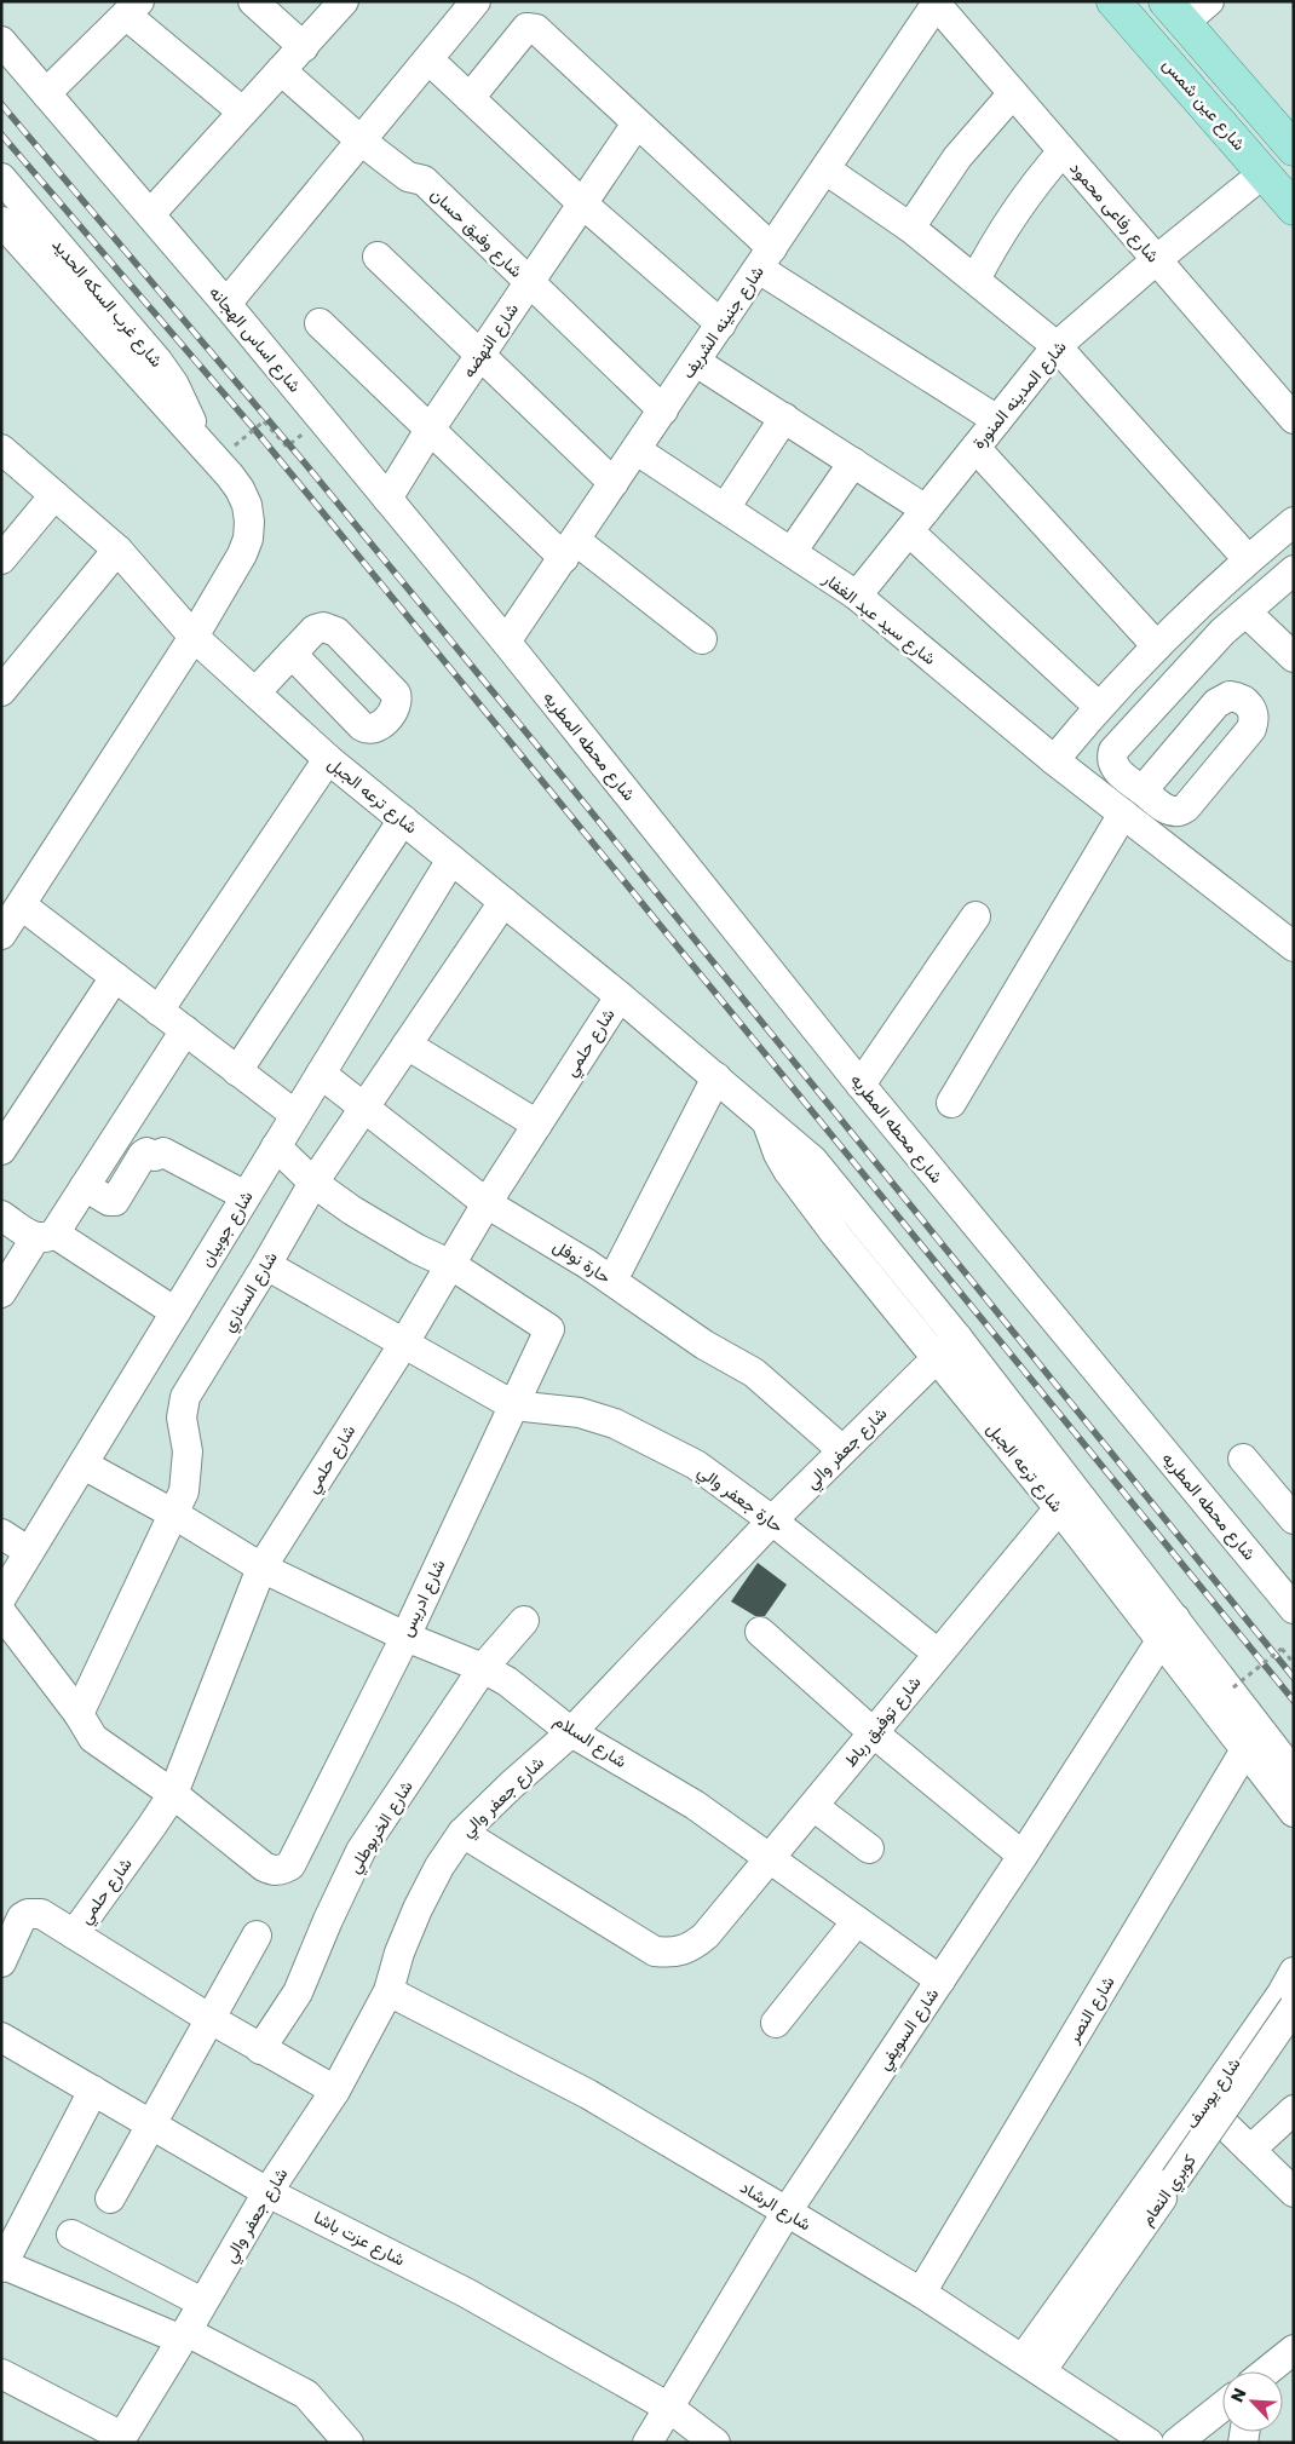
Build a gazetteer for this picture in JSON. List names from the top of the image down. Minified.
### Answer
{"streets":{"main road":["شارع عين شمس"],"street":["شارع رفاعى محمود","شارع وفيق حسان","شارع غرب السكه الحديد","شارع جنينه الشريف","شارع اساس الهجانه","شارع النهضه","شارع المدينه المنورة","شارع سيد عبد الغفار","شارع محطه المطريه","شارع ترعه الجبل","شارع حلمي","شارع جوبيان","حارة نوفل","شارع السناري","شارع جعفر والي","حارة جعفر والي","شارع ادريس","شارع توفيق رباط","شارع السلام","شارع الخربوطلي","شارع النصر","شارع السويفي","شارع يوسف","كوبري النعام","شارع الرشاد","شارع عزت باشا"]},"crossings":[["شارع عين شمس","شارع المدينه المنورة"],["شارع رفاعى محمود","شارع جنينه الشريف"],["شارع رفاعى محمود","شارع المدينه المنورة"],["شارع وفيق حسان","شارع جنينه الشريف"],["شارع وفيق حسان","شارع النهضه"],["شارع غرب السكه الحديد","شارع ترعه الجبل"],["شارع جنينه الشريف","شارع اساس الهجانه"],["شارع جنينه الشريف","شارع سيد عبد الغفار"],["شارع جنينه الشريف","شارع محطه المطريه"],["شارع اساس الهجانه","شارع النهضه"],["شارع اساس الهجانه","شارع محطه المطريه"],["شارع المدينه المنورة","شارع سيد عبد الغفار"],["شارع ترعه الجبل","شارع حلمي"],["شارع ترعه الجبل","شارع جوبيان"],["شارع ترعه الجبل","شارع السناري"],["شارع ترعه الجبل","شارع جعفر والي"],["شارع ترعه الجبل","شارع توفيق رباط"],["شارع ترعه الجبل","شارع النصر"],["شارع ترعه الجبل","شارع السويفي"],["شارع حلمي","حارة نوفل"],["شارع حلمي","شارع ادريس"],["شارع حلمي","شارع السلام"],["شارع جوبيان","حارة نوفل"],["شارع جوبيان","شارع السلام"],["حارة نوفل","شارع السناري"],["حارة نوفل","شارع جعفر والي"],["شارع السناري","شارع السلام"],["شارع جعفر والي","حارة جعفر والي"],["شارع جعفر والي","شارع توفيق رباط"],["شارع جعفر والي","شارع السلام"],["شارع جعفر والي","شارع الرشاد"],["شارع جعفر والي","شارع عزت باشا"],["حارة جعفر والي","شارع ادريس"],["حارة جعفر والي","شارع توفيق رباط"],["شارع ادريس","شارع السلام"],["شارع توفيق رباط","شارع السلام"],["شارع السلام","شارع الخربوطلي"],["شارع السلام","شارع السويفي"],["شارع النصر","شارع الرشاد"],["شارع السويفي","شارع الرشاد"],["شارع السويفي","شارع عزت باشا"],["شارع يوسف","كوبري النعام"],["شارع يوسف","شارع الرشاد"],["كوبري النعام","شارع الرشاد"]],"north":"top left"}
